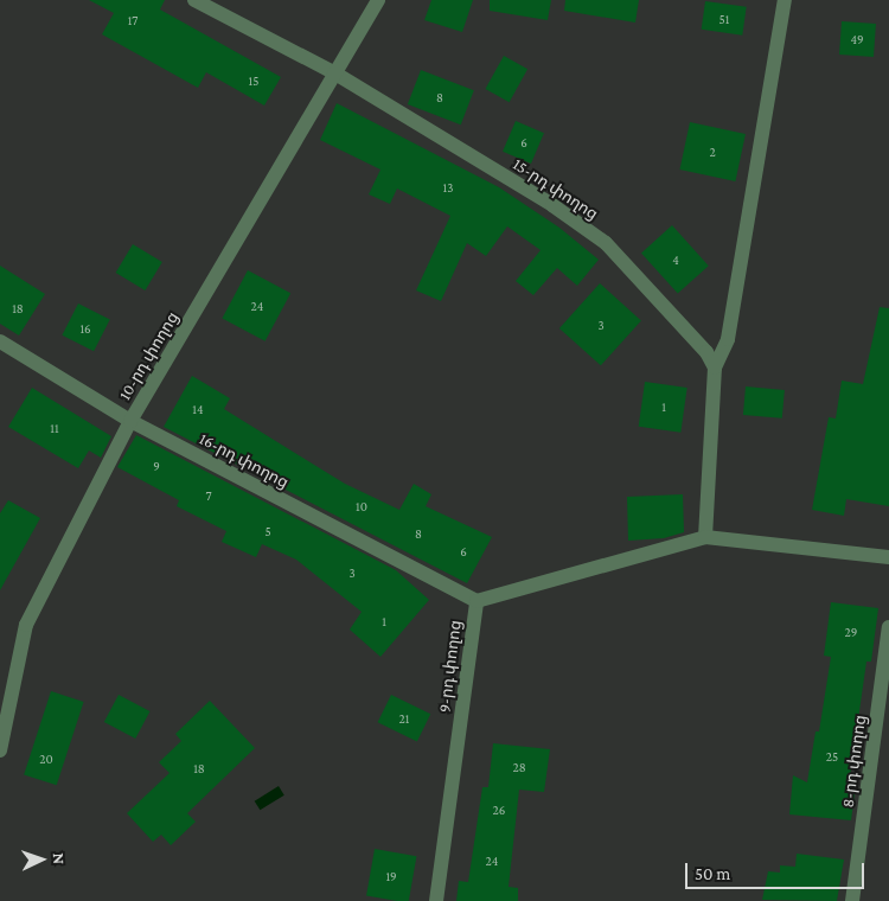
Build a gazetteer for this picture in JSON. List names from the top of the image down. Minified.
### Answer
{"streets":{"street":["15-րդ փողոց","10-րդ փողոց","16-րդ փողոց","9-րդ փողոց","8-րդ փողոց"]},"crossings":[["15-րդ փողոց","10-րդ փողոց"],["10-րդ փողոց","16-րդ փողոց"],["16-րդ փողոց","9-րդ փողոց"]],"house_numbers":["51","17","49","15","8","6","2","13","4","24","18","3","16","1","14","11","9","7","10","5","8","6","3","1","29","21","25","20","28","18","26","24","19"],"scale_bar":"50 m","north":"right"}
